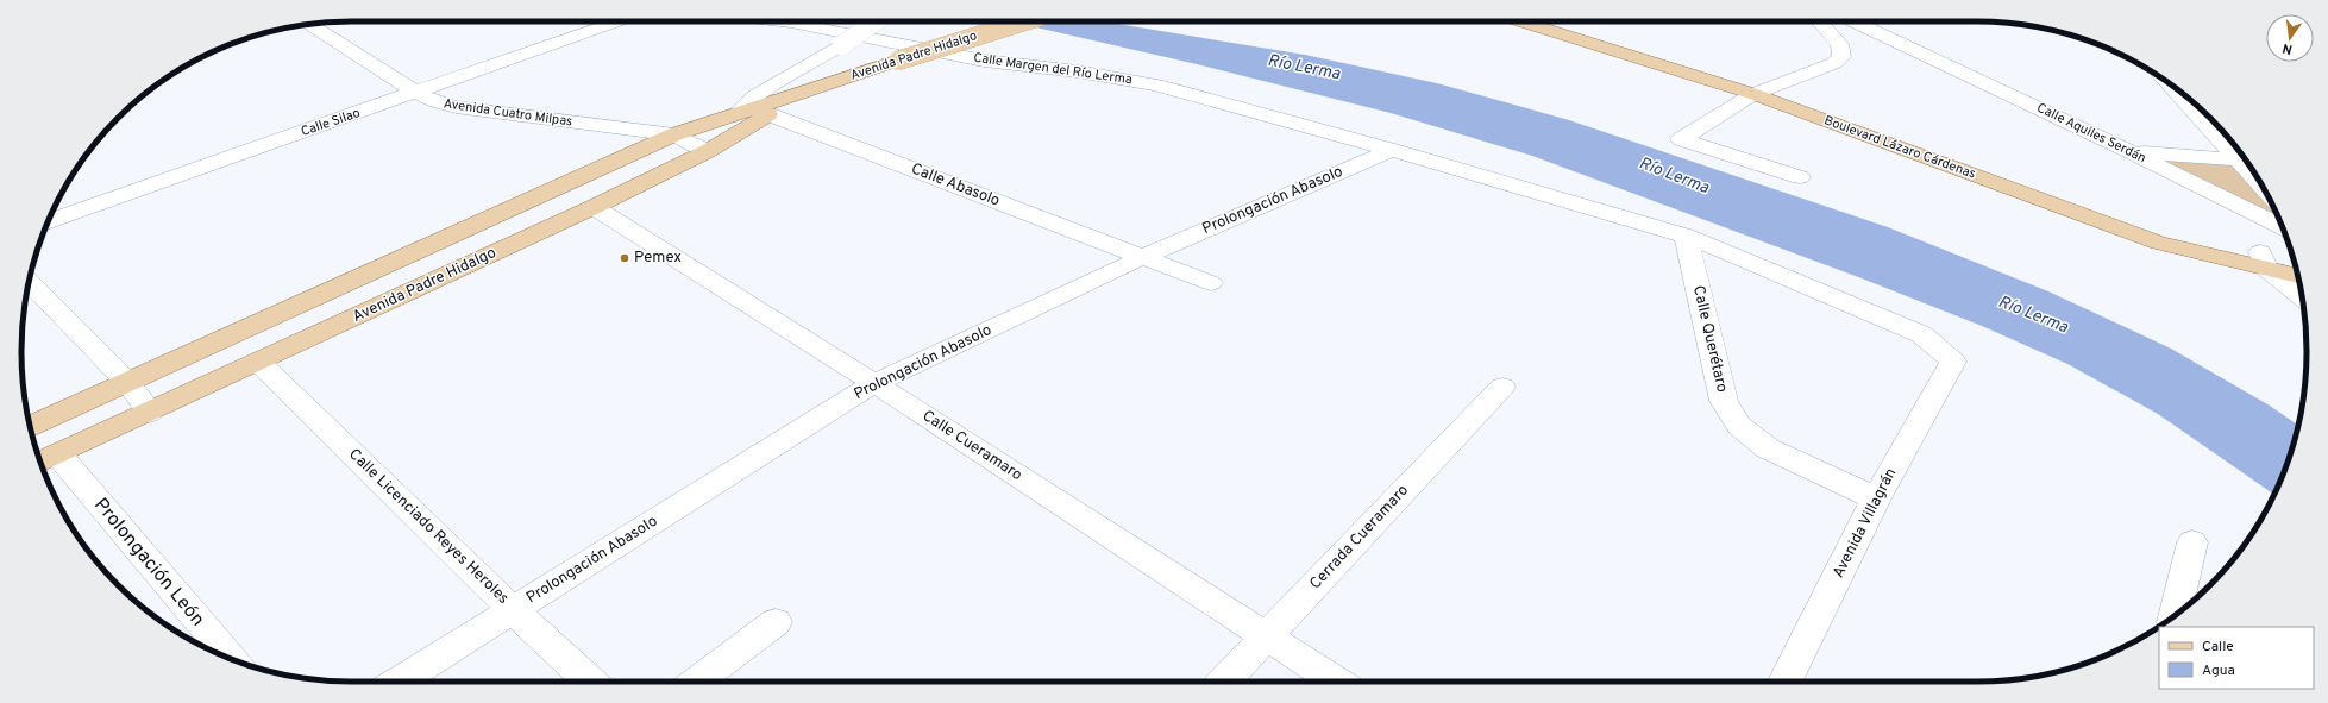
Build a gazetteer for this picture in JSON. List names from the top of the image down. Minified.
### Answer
{"streets":{"main road":["Avenida Padre Hidalgo","Boulevard Lázaro Cárdenas"],"street":["Calle Margen del Río Lerma","Avenida Cuatro Milpas","Calle Silao","Calle Aquiles Serdán","Calle Abasolo","Prolongación Abasolo","Calle Querétaro","Calle Cueramaro","Avenida Villagrán","Calle Licenciado Reyes Heroles","Cerrada Cueramaro","Prolongación León"]},"crossings":[["Avenida Padre Hidalgo","Avenida Cuatro Milpas"],["Avenida Padre Hidalgo","Calle Abasolo"],["Avenida Padre Hidalgo","Calle Cueramaro"],["Avenida Padre Hidalgo","Calle Licenciado Reyes Heroles"],["Avenida Padre Hidalgo","Prolongación León"],["Calle Margen del Río Lerma","Prolongación Abasolo"],["Avenida Cuatro Milpas","Calle Silao"],["Calle Abasolo","Prolongación Abasolo"],["Prolongación Abasolo","Calle Cueramaro"],["Prolongación Abasolo","Calle Licenciado Reyes Heroles"],["Calle Querétaro","Avenida Villagrán"],["Calle Cueramaro","Cerrada Cueramaro"]],"water":["Río Lerma"],"places":["Pemex"],"legend":["Calle","Agua"],"north":"bottom"}
